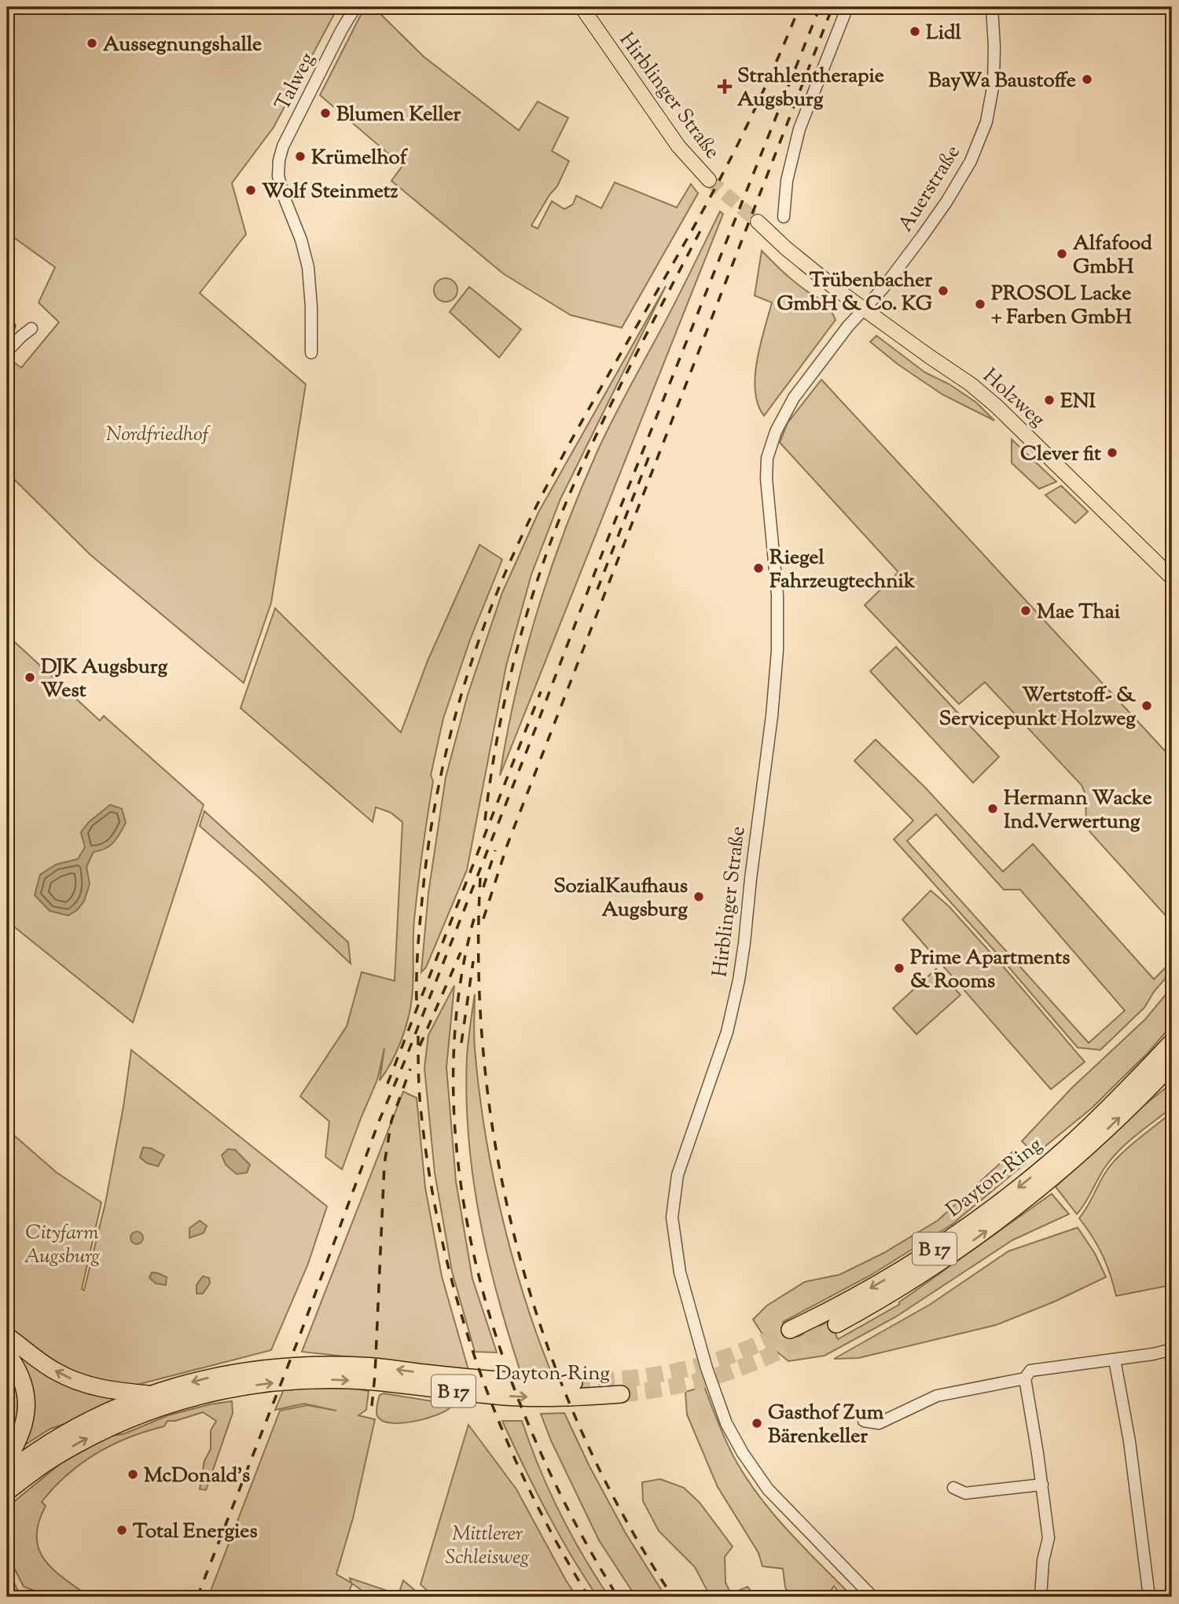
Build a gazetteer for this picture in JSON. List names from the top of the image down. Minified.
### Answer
{"streets":{"highway":["Dayton-Ring","B 17"],"main road":["Hirblinger Straße","Holzweg"],"street":["Talweg","Auerstraße"]},"crossings":[["Hirblinger Straße","Auerstraße"],["Hirblinger Straße","Holzweg"],["Auerstraße","Holzweg"],["Dayton-Ring","B 17"]],"parks":["Nordfriedhof","Cityfarm Augsburg","Mittlerer Schleisweg"],"places":{"other":["Lidl","Aussegnungshalle","BayWa Baustoffe","Blumen Keller","Krümelhof","Wolf Steinmetz","Alfafood GmbH","Trübenbacher GmbH & Co. KG","PROSOL Lacke + Farben GmbH","ENI","Clever fit","Riegel Fahrzeugtechnik","Mae Thai","DJK Augsburg West","Wertstoff- & Servicepunkt Holzweg","Hermann Wacke Ind.Verwertung","SozialKaufhaus Augsburg","Prime Apartments & Rooms","Gasthof Zum Bärenkeller","McDonald's","Total Energies"],"health":["Strahlentherapie Augsburg"]}}
